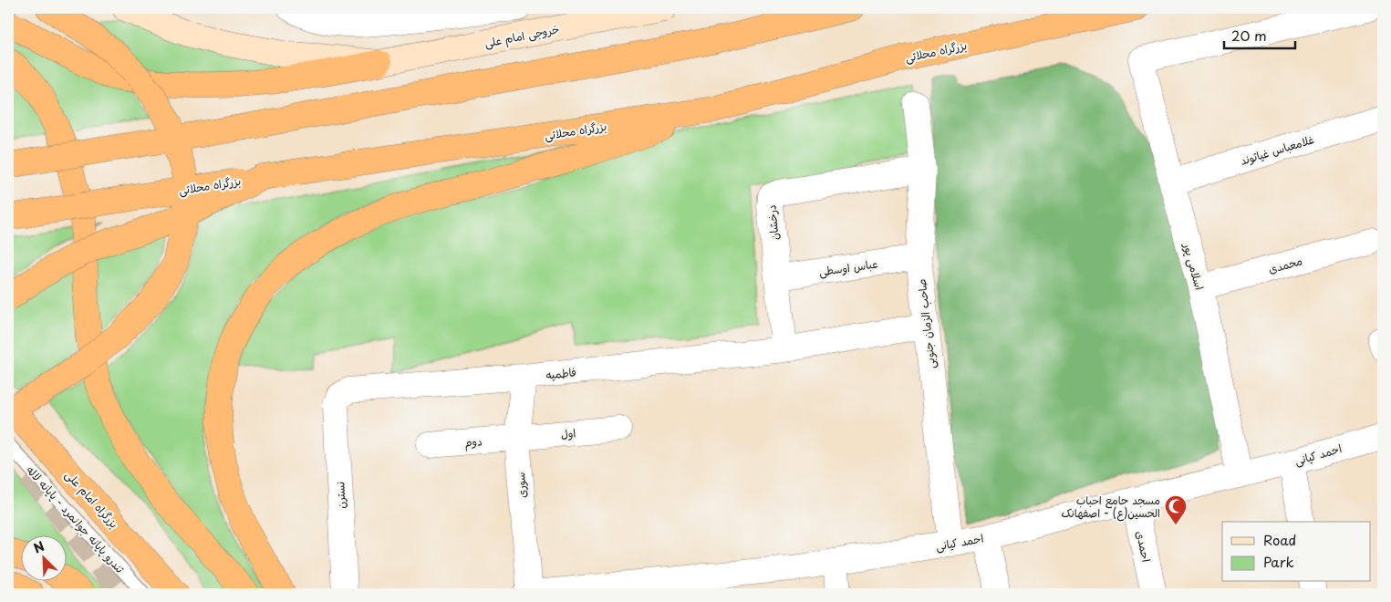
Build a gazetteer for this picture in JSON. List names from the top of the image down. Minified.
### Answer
{"streets":{"highway":["بزرگراه محلاتی","بزرگراه امام علی"],"main road":["خروجی امام علی"],"street":["غلامعباس غیاثوند","درخشان","محمدی","اسلامی پور","عباس اوسطی","صاحب الزمان جنوبی","فاطمیه","اول","دوم","احمد کیانی","سوری","نسترن","احمدی"],"lane":["تندرو پایانه جوانمرد - پایانه لاله"]},"crossings":[["غلامعباس غیاثوند","اسلامی پور"],["درخشان","عباس اوسطی"],["درخشان","صاحب الزمان جنوبی"],["درخشان","فاطمیه"],["محمدی","اسلامی پور"],["اسلامی پور","احمد کیانی"],["عباس اوسطی","صاحب الزمان جنوبی"],["صاحب الزمان جنوبی","فاطمیه"],["صاحب الزمان جنوبی","احمد کیانی"],["فاطمیه","سوری"],["فاطمیه","نسترن"],["اول","دوم"],["اول","سوری"],["دوم","سوری"],["احمد کیانی","سوری"],["احمد کیانی","احمدی"]],"places":{"mosque":["مسجد جامع احباب الحسین(ع) - اصفهانک"]},"legend":["Road","Park"],"scale_bar":"20 m","north":"top left"}
